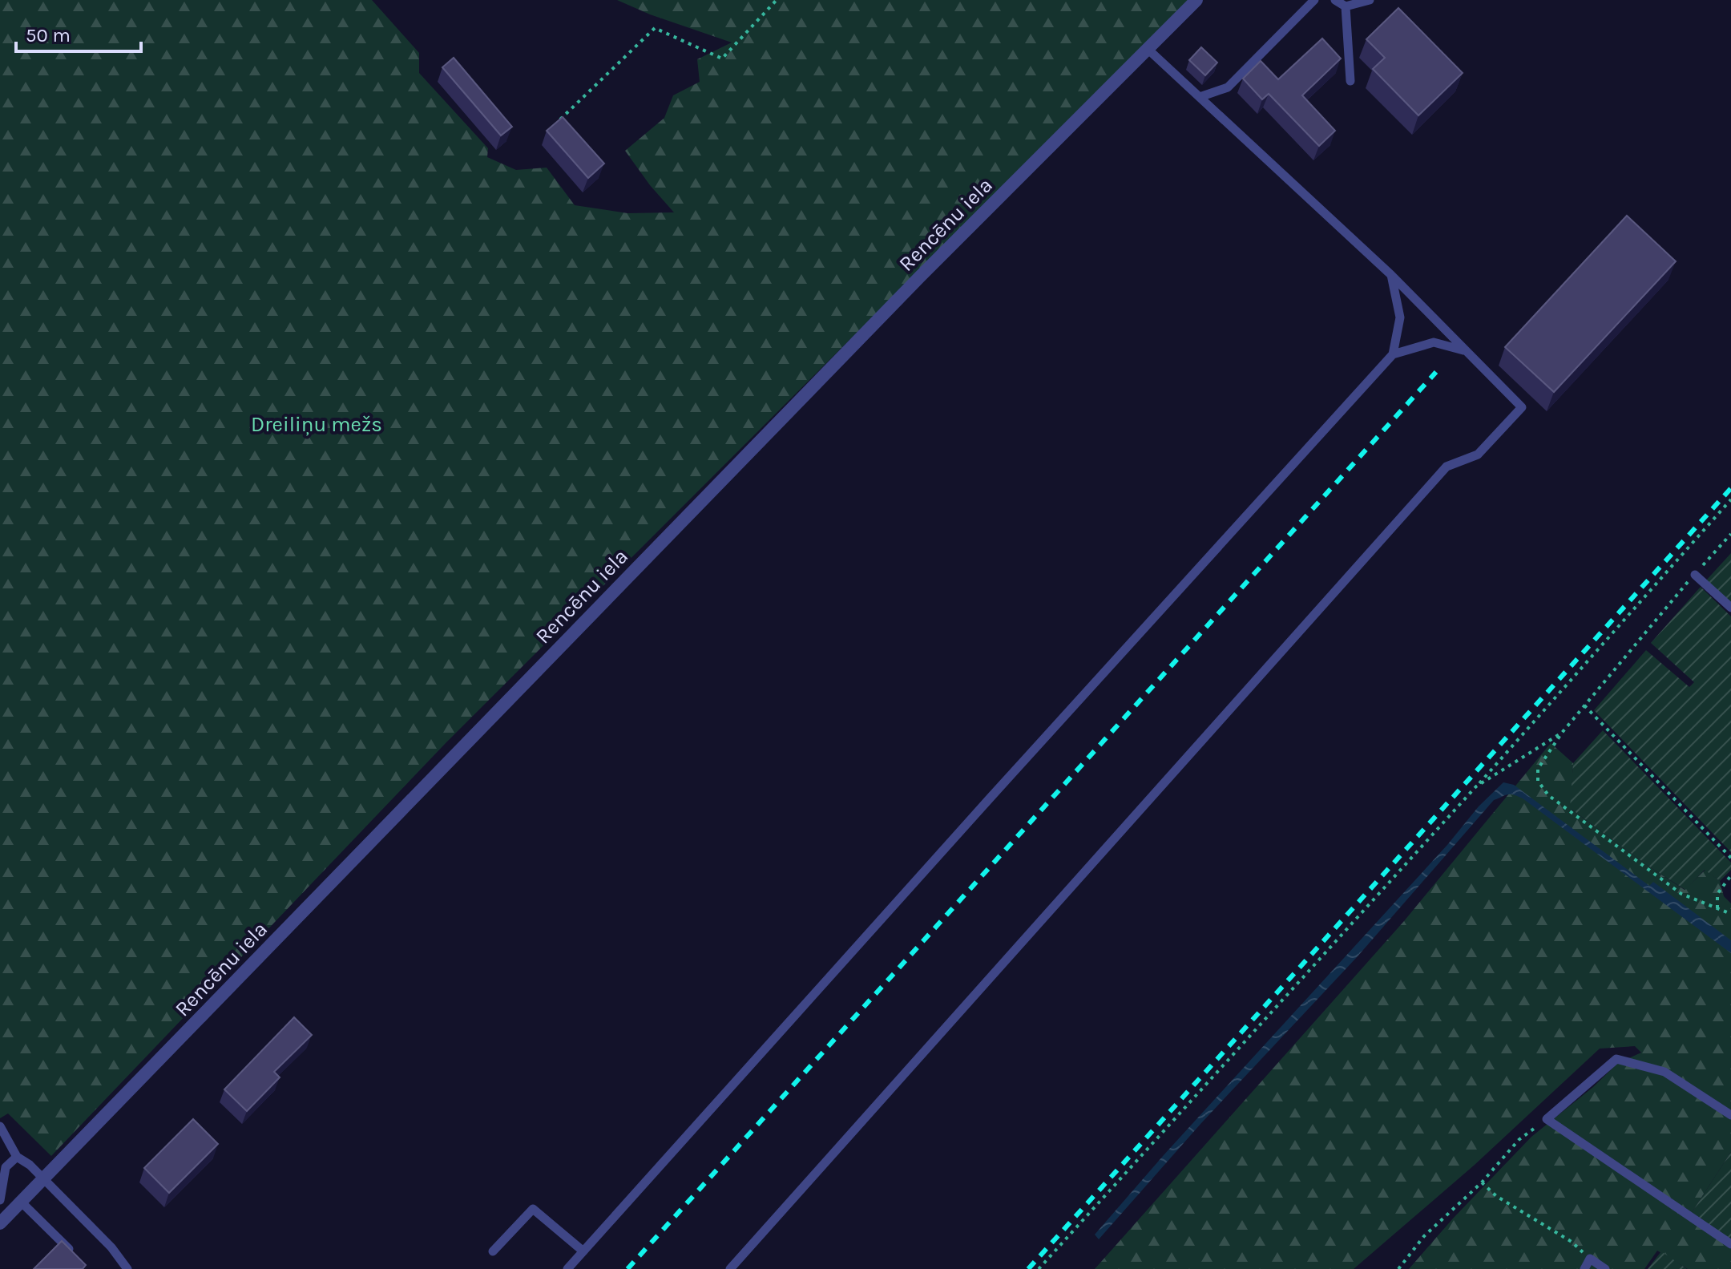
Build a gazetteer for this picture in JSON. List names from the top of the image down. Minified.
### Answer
{"streets":{"street":["Rencēnu iela"]},"parks":["Dreiliņu mežs"],"scale_bar":"50 m"}
